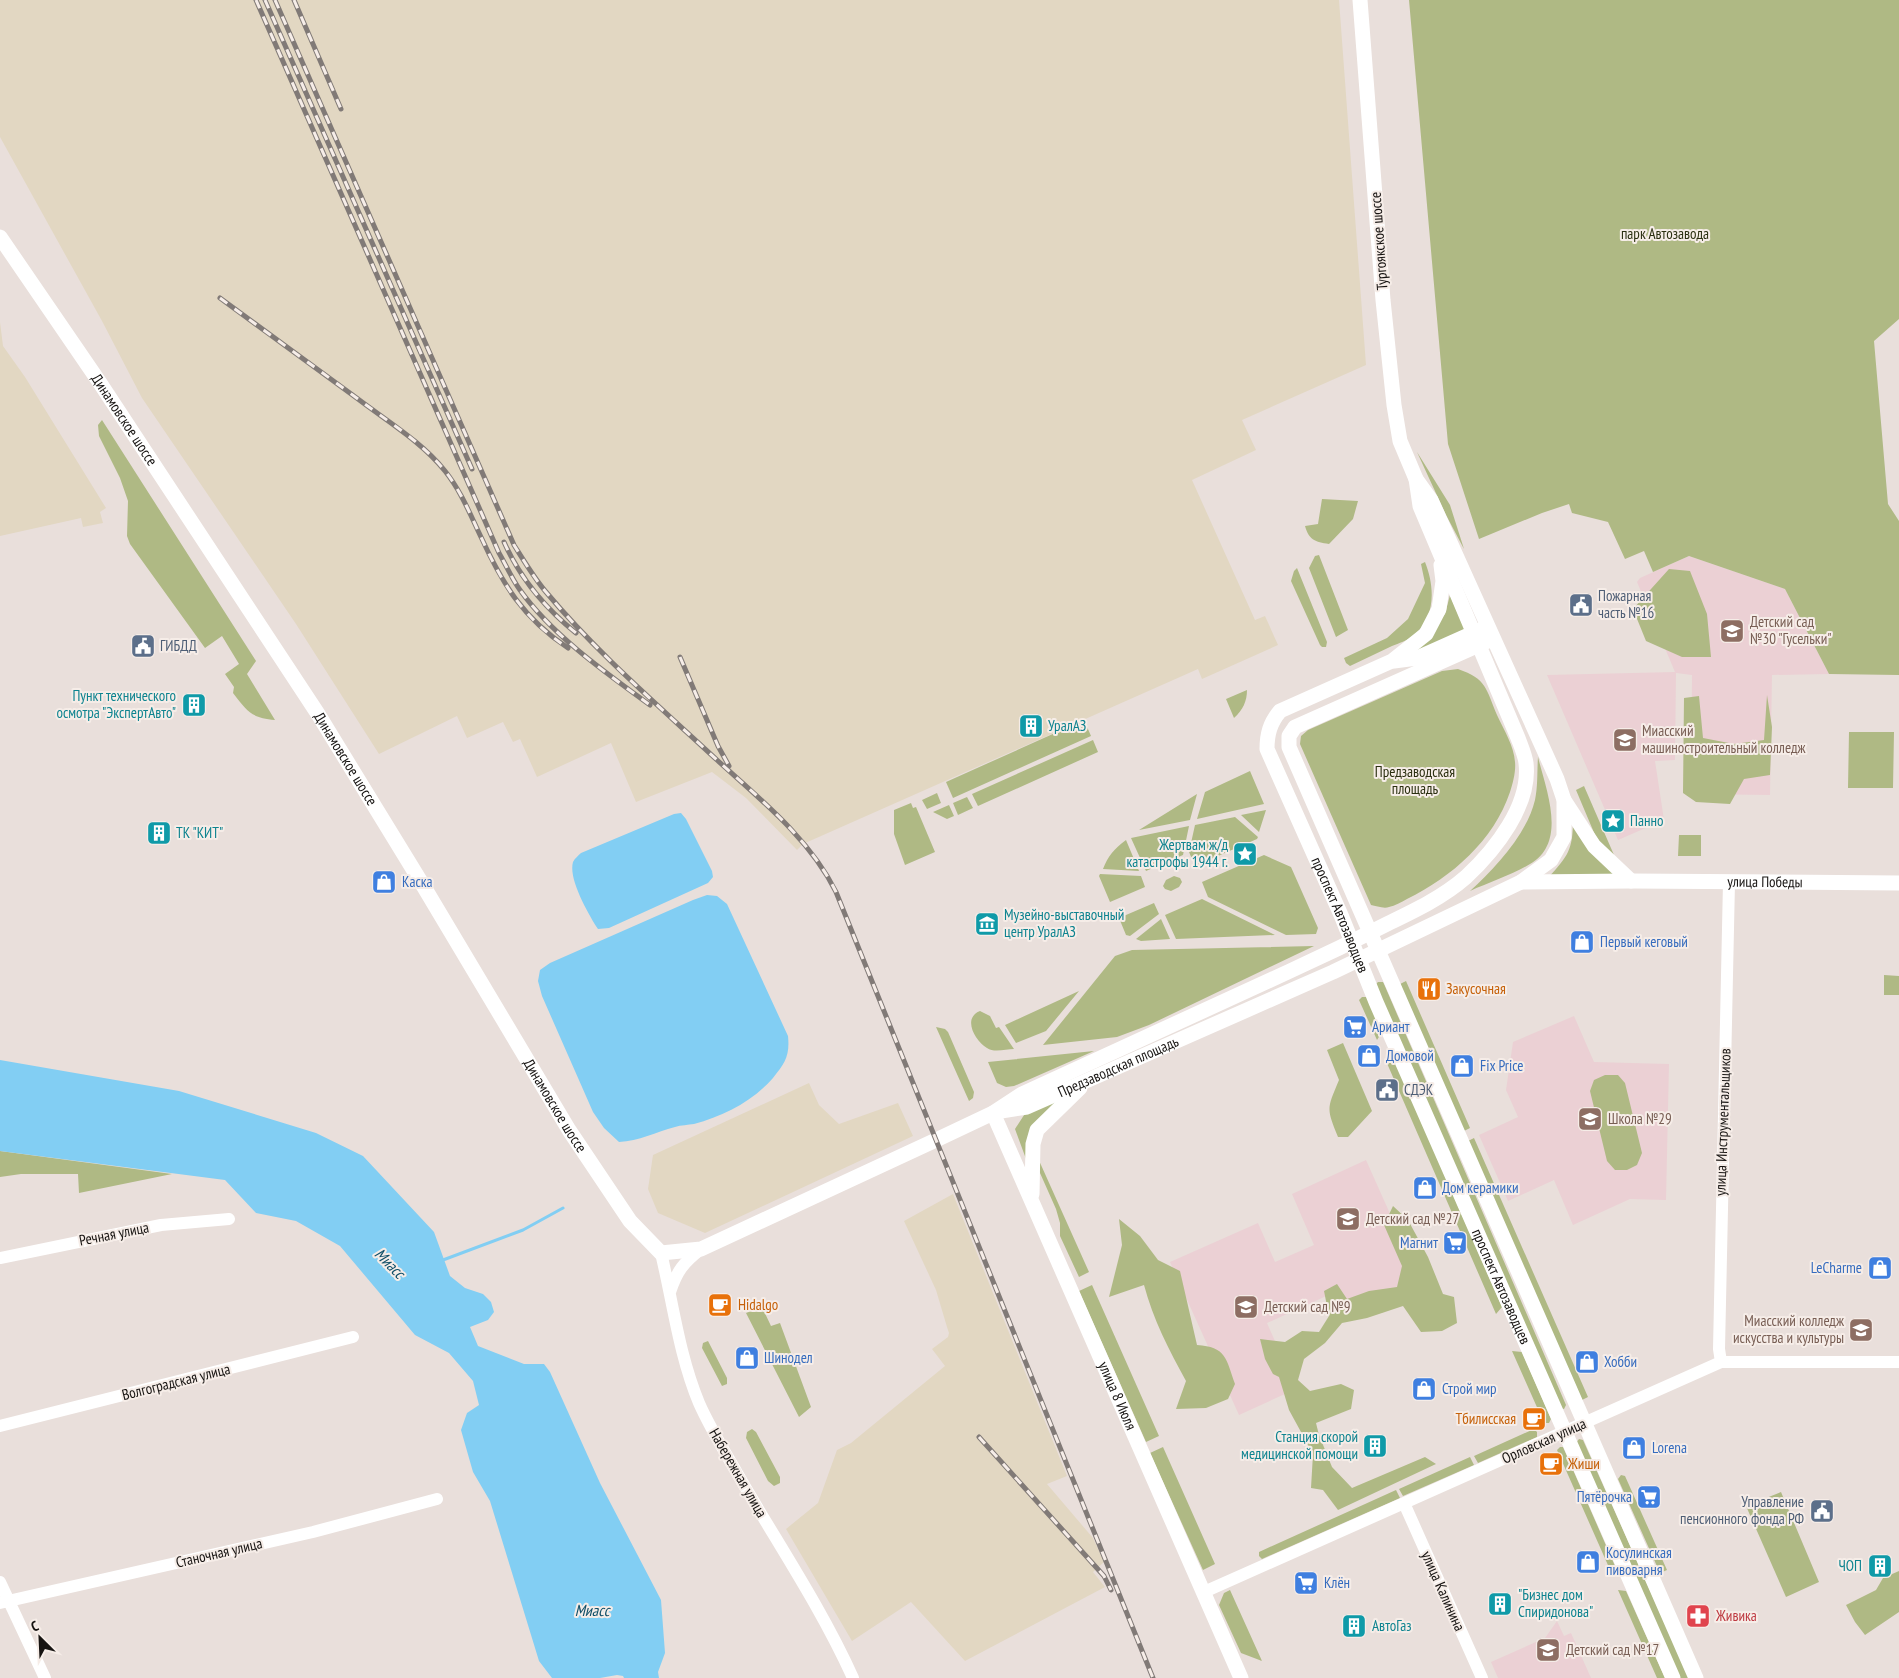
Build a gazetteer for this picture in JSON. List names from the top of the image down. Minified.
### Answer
{"streets":{"main road":["Тургоякское шоссе","Динамовское шоссе","улица Победы","проспект Автозаводцев","Предзаводская площадь","улица 8 Июля"],"street":["улица Инструментальщиков","Речная улица","Волгоградская улица","Орловская улица","Набережная улица","Станочная улица","улица Калинина"]},"crossings":[["Тургоякское шоссе","проспект Автозаводцев"],["Тургоякское шоссе","Предзаводская площадь"],["Динамовское шоссе","Набережная улица"],["улица Победы","Предзаводская площадь"],["улица Победы","улица Инструментальщиков"],["проспект Автозаводцев","Предзаводская площадь"],["проспект Автозаводцев","Орловская улица"],["Предзаводская площадь","улица 8 Июля"],["улица Инструментальщиков","Орловская улица"],["улица 8 Июля","Орловская улица"],["Орловская улица","улица Калинина"]],"water":["Миасс"],"parks":["парк Автозавода","Предзаводская площадь"],"places":{"public building":["Пожарная часть №16","ГИБДД","СДЭК","Управление пенсионного фонда РФ"],"school or university":["Детский сад №30 \"Гусельки\"","Миасский машиностроительный колледж","Школа №29","Детский сад №27","Детский сад №9","Миасский колледж искусства и культуры","Детский сад №17"],"building":["Пункт технического осмотра \"ЭкспертАвто\"","УралАЗ","ТК \"КИТ\"","Станция скорой медицинской помощи","ЧОП","\"Бизнес дом Спиридонова\"","АвтоГаз"],"place":["Панно","Жертвам ж/д катастрофы 1944 г."],"shop":["Каска","Первый кеговый","Домовой","Fix Price","Дом керамики","LeCharme","Шинодел","Хобби","Строй мир","Lorena","Косулинская пивоварня"],"museum":["Музейно-выставочный центр УралАЗ"],"restaurant":["Закусочная"],"supermarket":["Ариант","Магнит","Пятёрочка","Клён"],"cafe":["Hidalgo","Тбилисская","Жиши"],"pharmacy":["Живика"]},"north":"top left"}
